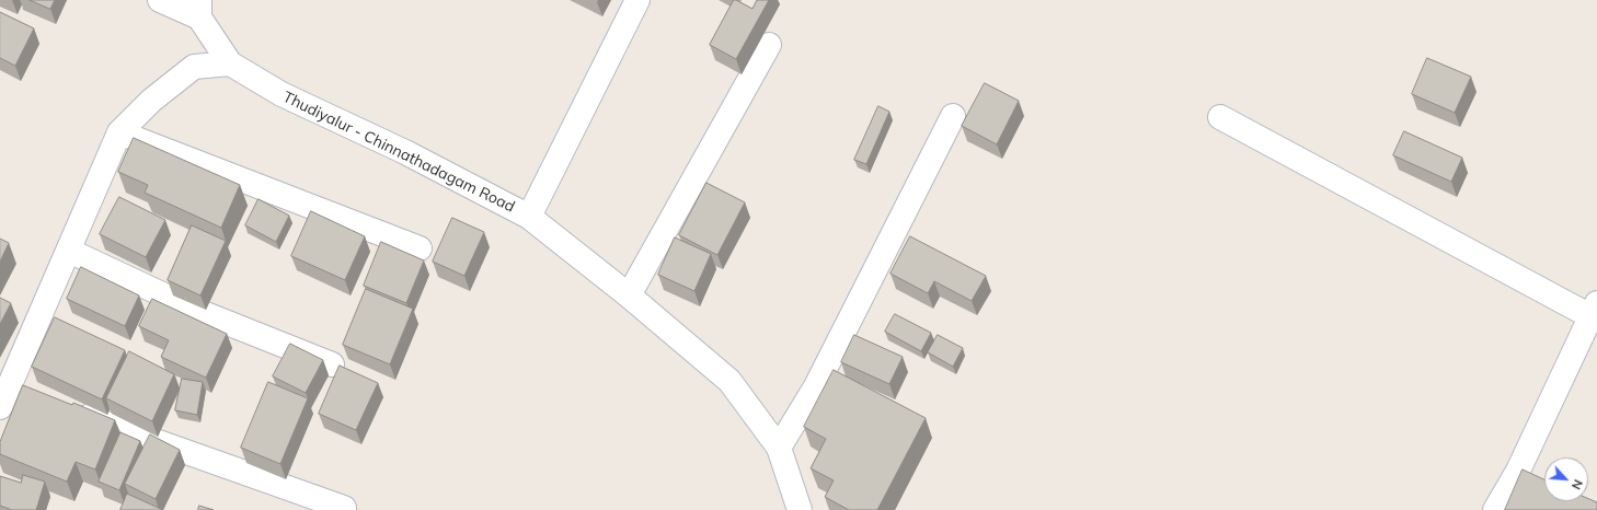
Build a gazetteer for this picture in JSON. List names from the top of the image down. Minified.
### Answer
{"streets":{"street":["Thudiyalur - Chinnathadagam Road"]},"north":"bottom right"}
